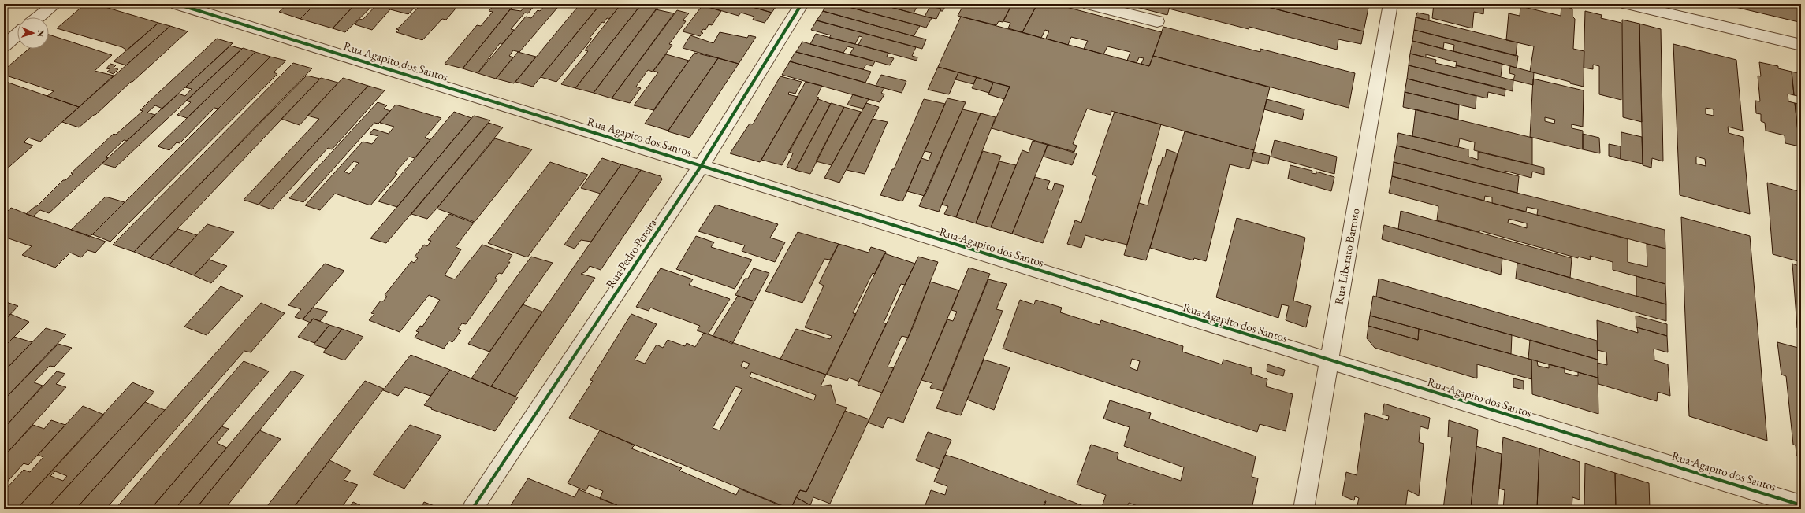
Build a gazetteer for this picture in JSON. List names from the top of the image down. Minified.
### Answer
{"streets":{"street":["Rua Agapito dos Santos","Rua Pedro Pereira","Rua Liberato Barroso"]},"crossings":[["Rua Agapito dos Santos","Rua Pedro Pereira"],["Rua Agapito dos Santos","Rua Liberato Barroso"]],"north":"right"}
